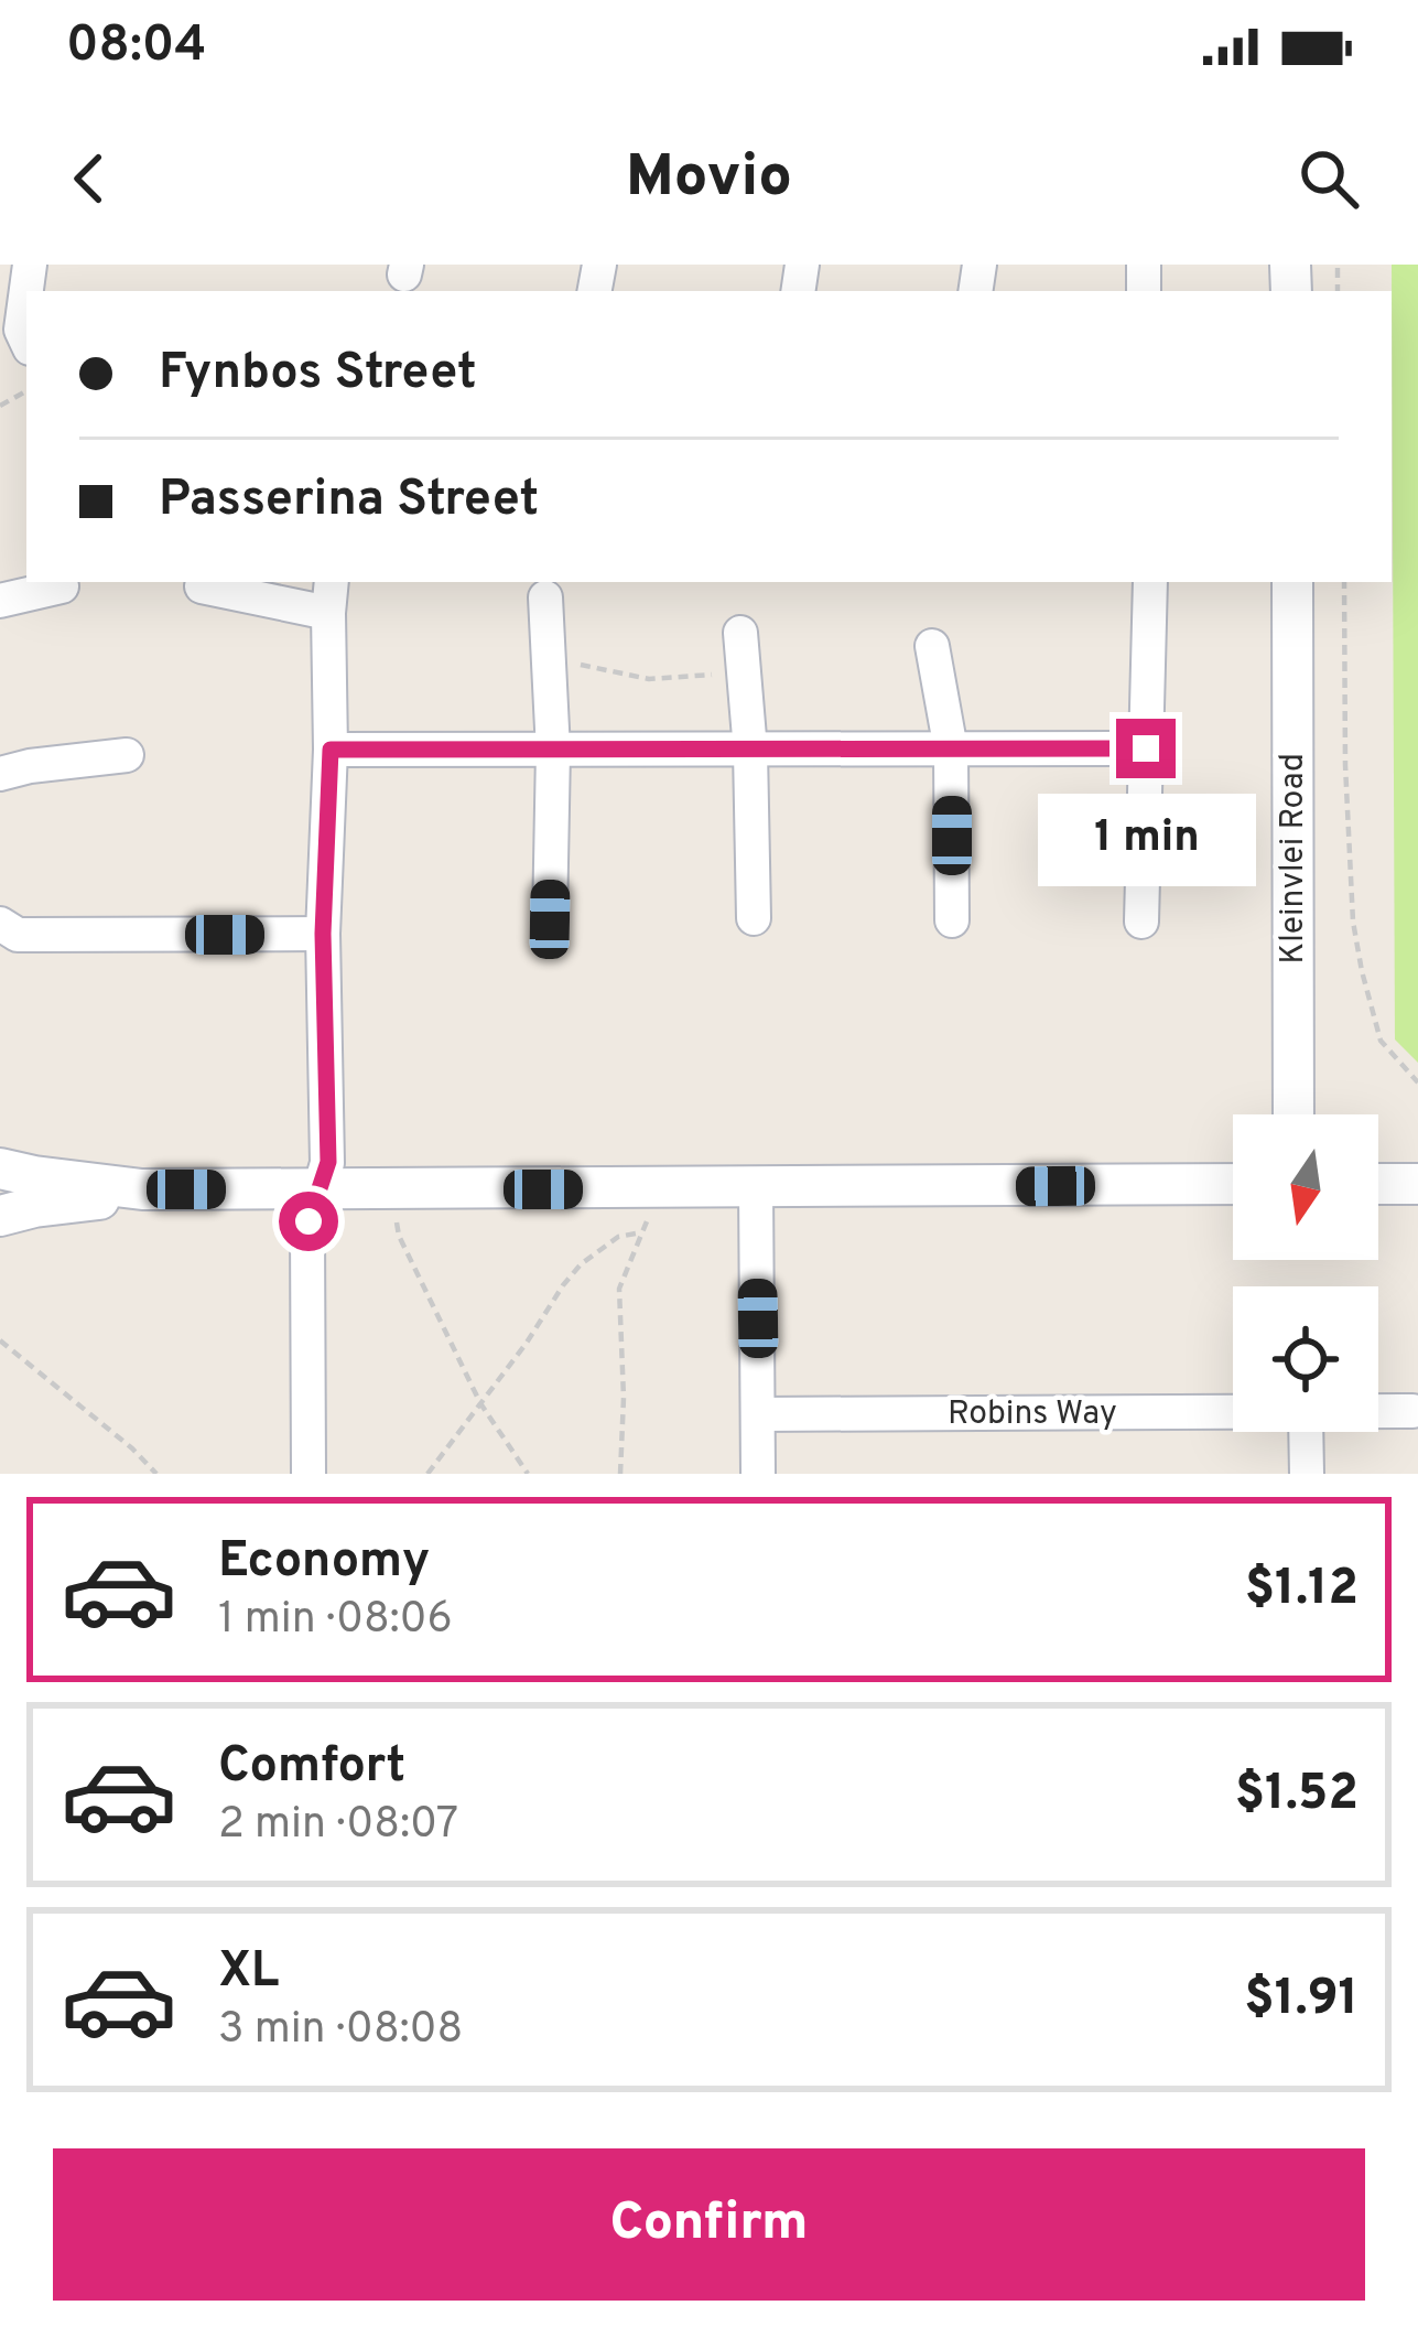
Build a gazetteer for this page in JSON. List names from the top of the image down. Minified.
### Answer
{"streets":{"street":["Kleinvlei Road","Robins Way"]},"north":"bottom","page":{"status":"08:04","header":"Movio","banner":["Fynbos Street","Passerina Street"],"bubble":"1 min","list":[{"name":"Economy","note":"1 min · 08:06","value":"$1.12"},{"name":"Comfort","note":"2 min · 08:07","value":"$1.52"},{"name":"XL","note":"3 min · 08:08","value":"$1.91"}],"buttons":"Confirm"}}
